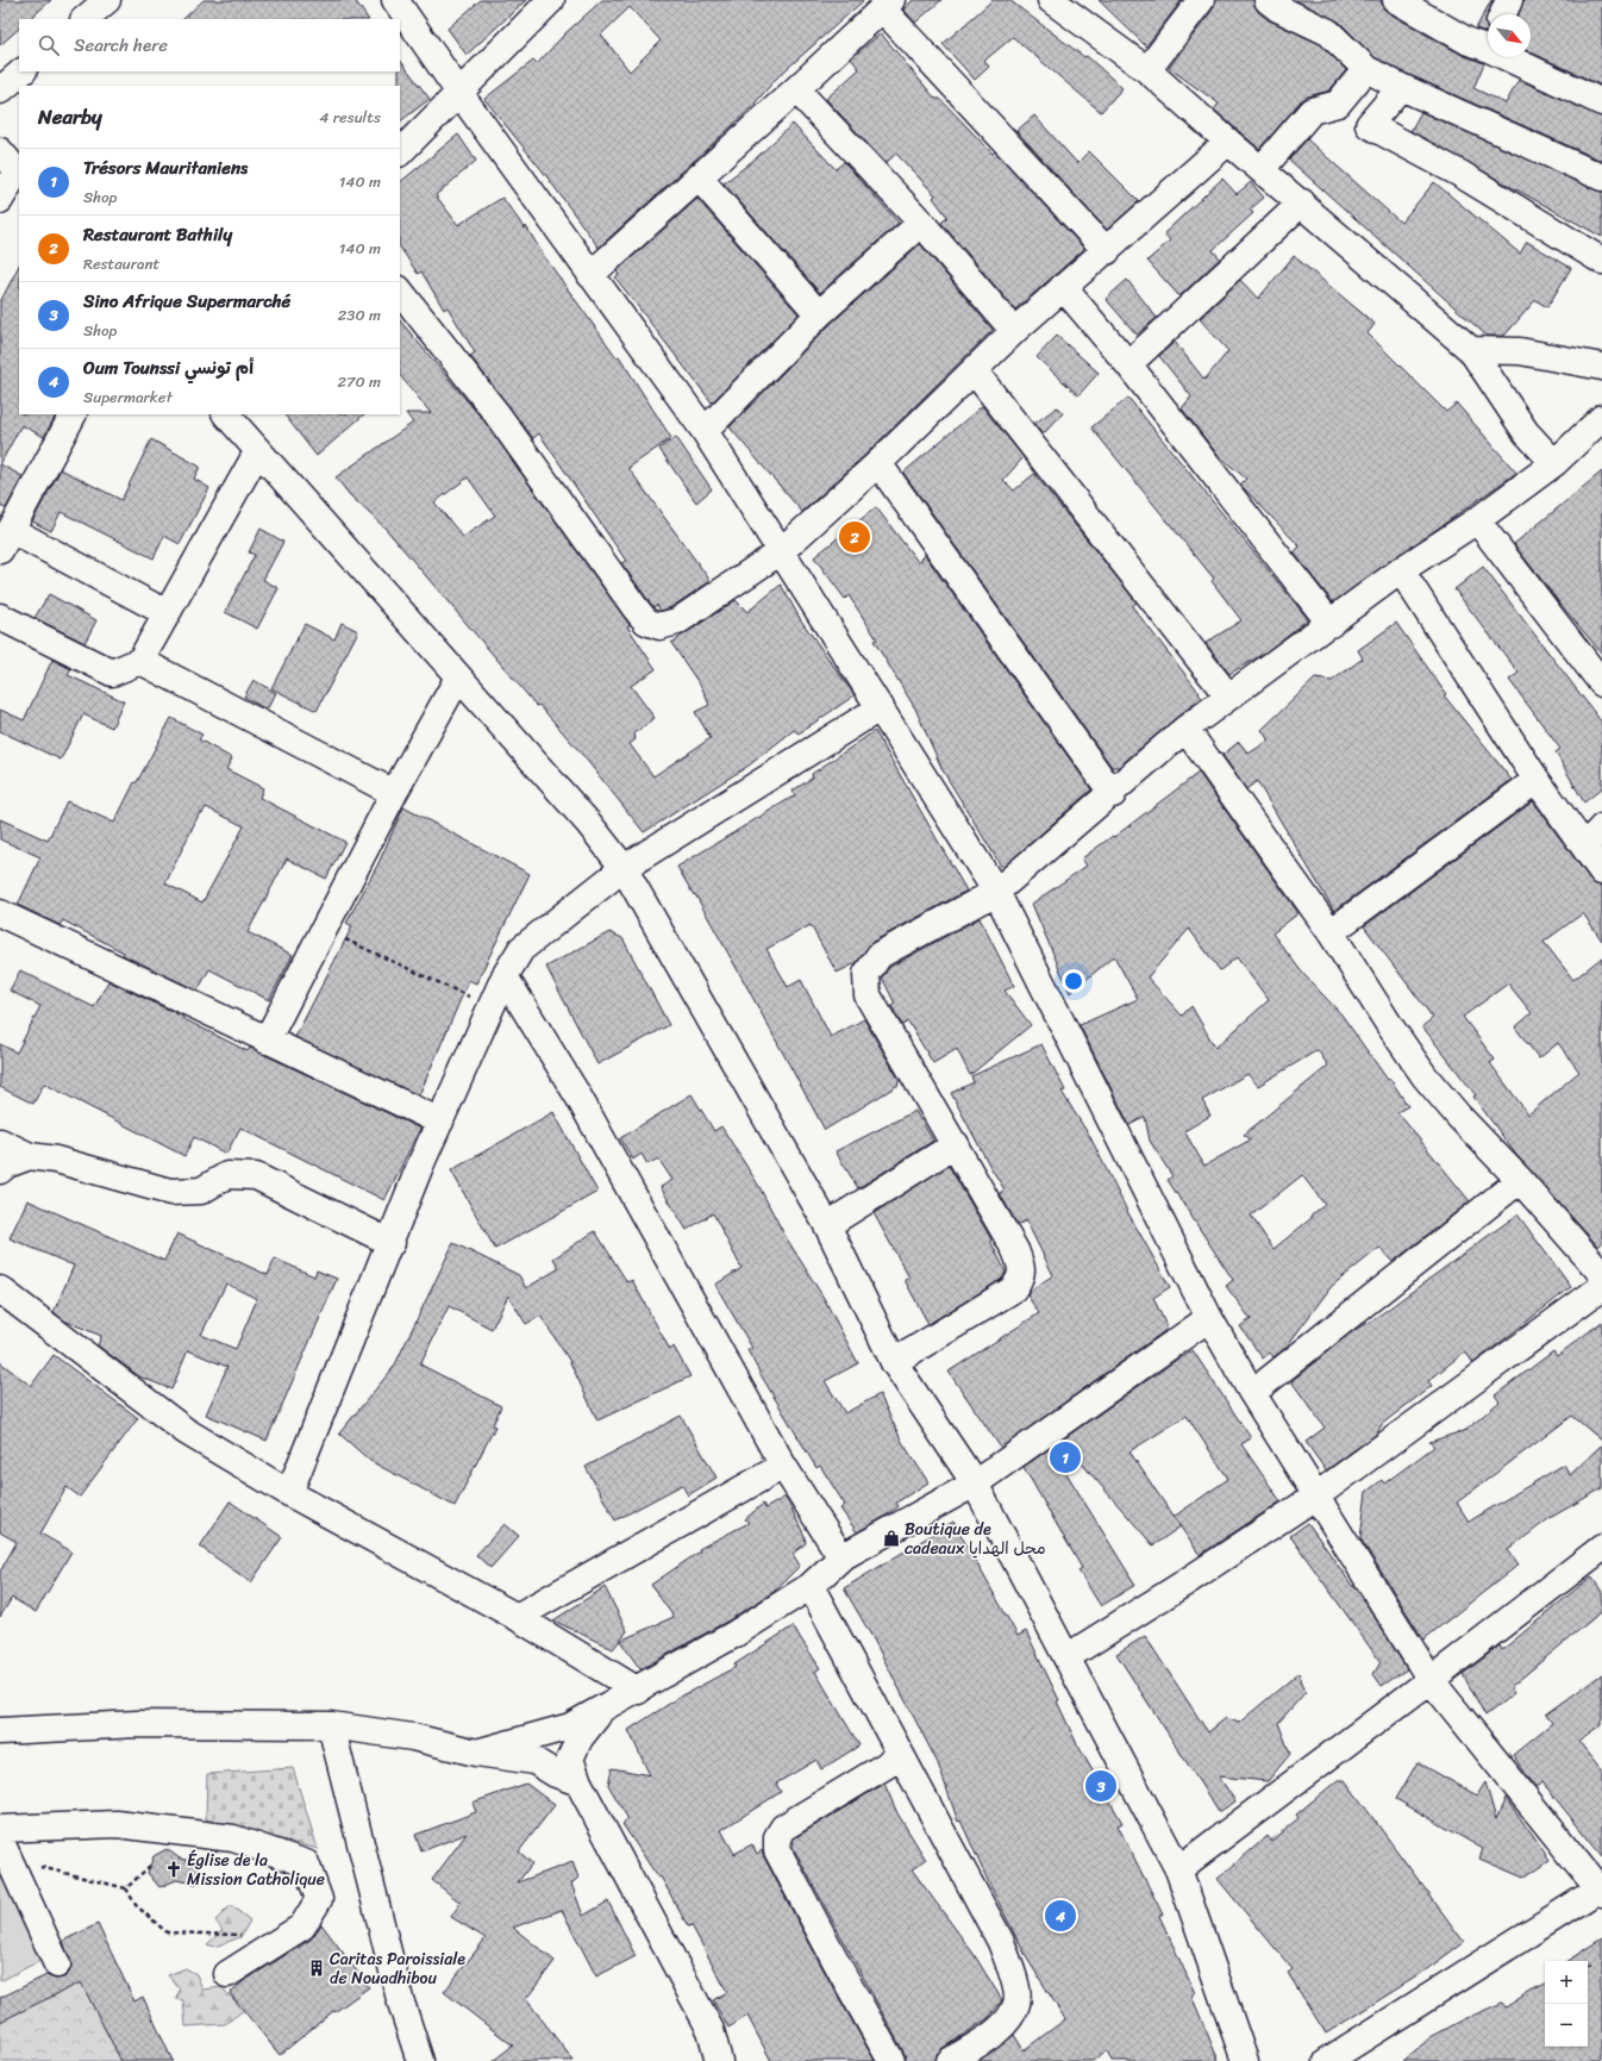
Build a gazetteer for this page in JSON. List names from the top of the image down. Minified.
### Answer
{"places":{"shop":["Boutique de cadeaux محل الهدايا"],"church":["Église de la Mission Catholique"],"building":["Caritas Paroissiale de Nouadhibou"]},"north":"bottom right","page":{"search":"Search here","heading":["Nearby","4 results"],"list":[{"mark":"1","name":"Trésors Mauritaniens","note":"Shop","value":"140 m"},{"mark":"2","name":"Restaurant Bathily","note":"Restaurant","value":"140 m"},{"mark":"3","name":"Sino Afrique Supermarché","note":"Shop","value":"230 m"},{"mark":"4","name":"Oum Tounssi أم تونسي","note":"Supermarket","value":"270 m"}],"pins":["2","1","3","4"],"map_buttons":["+","−"]}}
